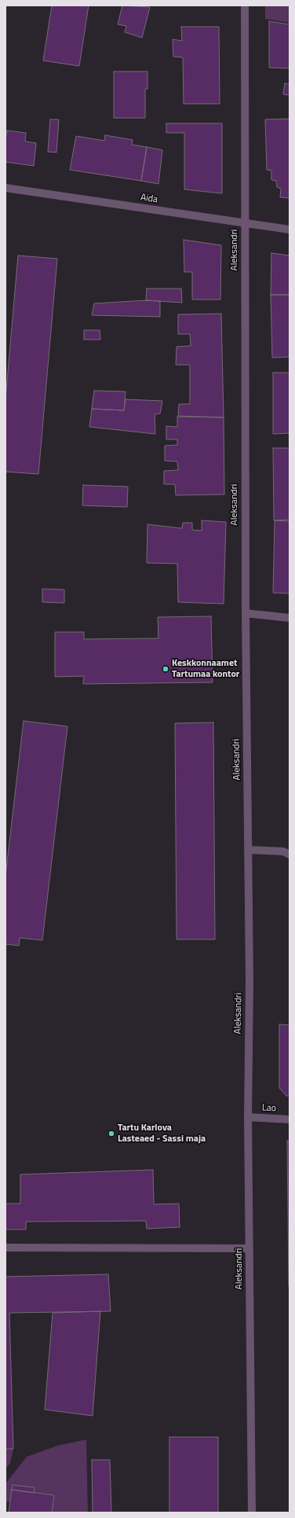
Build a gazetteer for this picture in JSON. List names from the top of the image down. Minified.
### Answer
{"streets":{"street":["Aida","Aleksandri","Lao"]},"crossings":[["Aida","Aleksandri"],["Aleksandri","Lao"]],"places":["Keskkonnaamet Tartumaa kontor","Tartu Karlova Lasteaed - Sassi maja"]}
